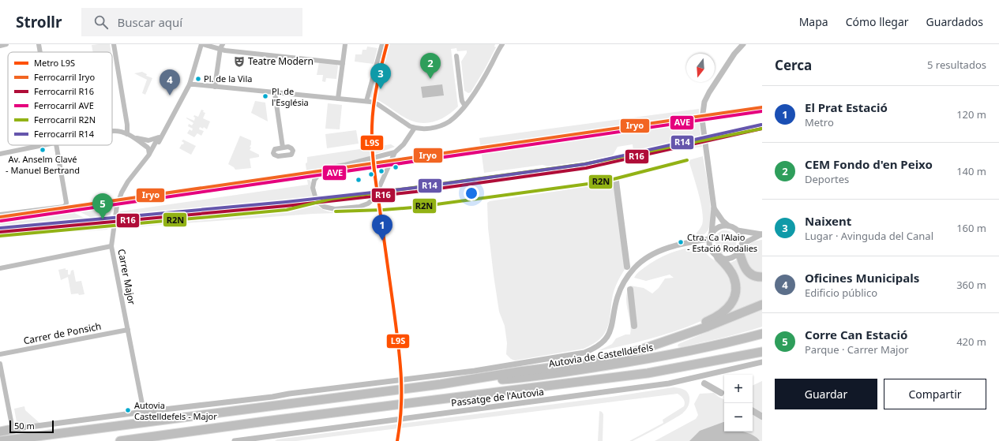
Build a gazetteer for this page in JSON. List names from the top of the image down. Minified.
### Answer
{"streets":{"highway":["Autovia de Castelldefels"],"street":["Carrer Major","Carrer de Ponsich","Passatge de l'Autovia"]},"crossings":[["Carrer Major","Carrer de Ponsich"]],"places":{"theatre":["Teatre Modern"],"other":["Pl. de la Vila","Pl. de l'Església","Av. Anselm Clavé - Manuel Bertrand","Ctra. Ca l'Alaio - Estació Rodalies","Autovia Castelldefels - Major"]},"lines":["metro line L9S","rail line Iryo","rail line AVE","rail line R14","rail line R16","rail line R2N"],"legend":["Metro L9S","Ferrocarril Iryo","Ferrocarril R16","Ferrocarril AVE","Ferrocarril R2N","Ferrocarril R14"],"scale_bar":"50 m","north":"bottom","page":{"header":"Strollr","search":"Buscar aquí","nav":["Mapa","Cómo llegar","Guardados"],"heading":["Cerca","5 resultados"],"pins":["2","3","4","5","1"],"list":[{"mark":"1","name":"El Prat Estació","note":"Metro","value":"120 m"},{"mark":"2","name":"CEM Fondo d'en Peixo","note":"Deportes","value":"140 m"},{"mark":"3","name":"Naixent","note":"Lugar · Avinguda del Canal","value":"160 m"},{"mark":"4","name":"Oficines Municipals","note":"Edificio público","value":"360 m"},{"mark":"5","name":"Corre Can Estació","note":"Parque · Carrer Major","value":"420 m"}],"buttons":["Guardar","Compartir"],"map_buttons":["+","−"],"scale":"50 m"}}
